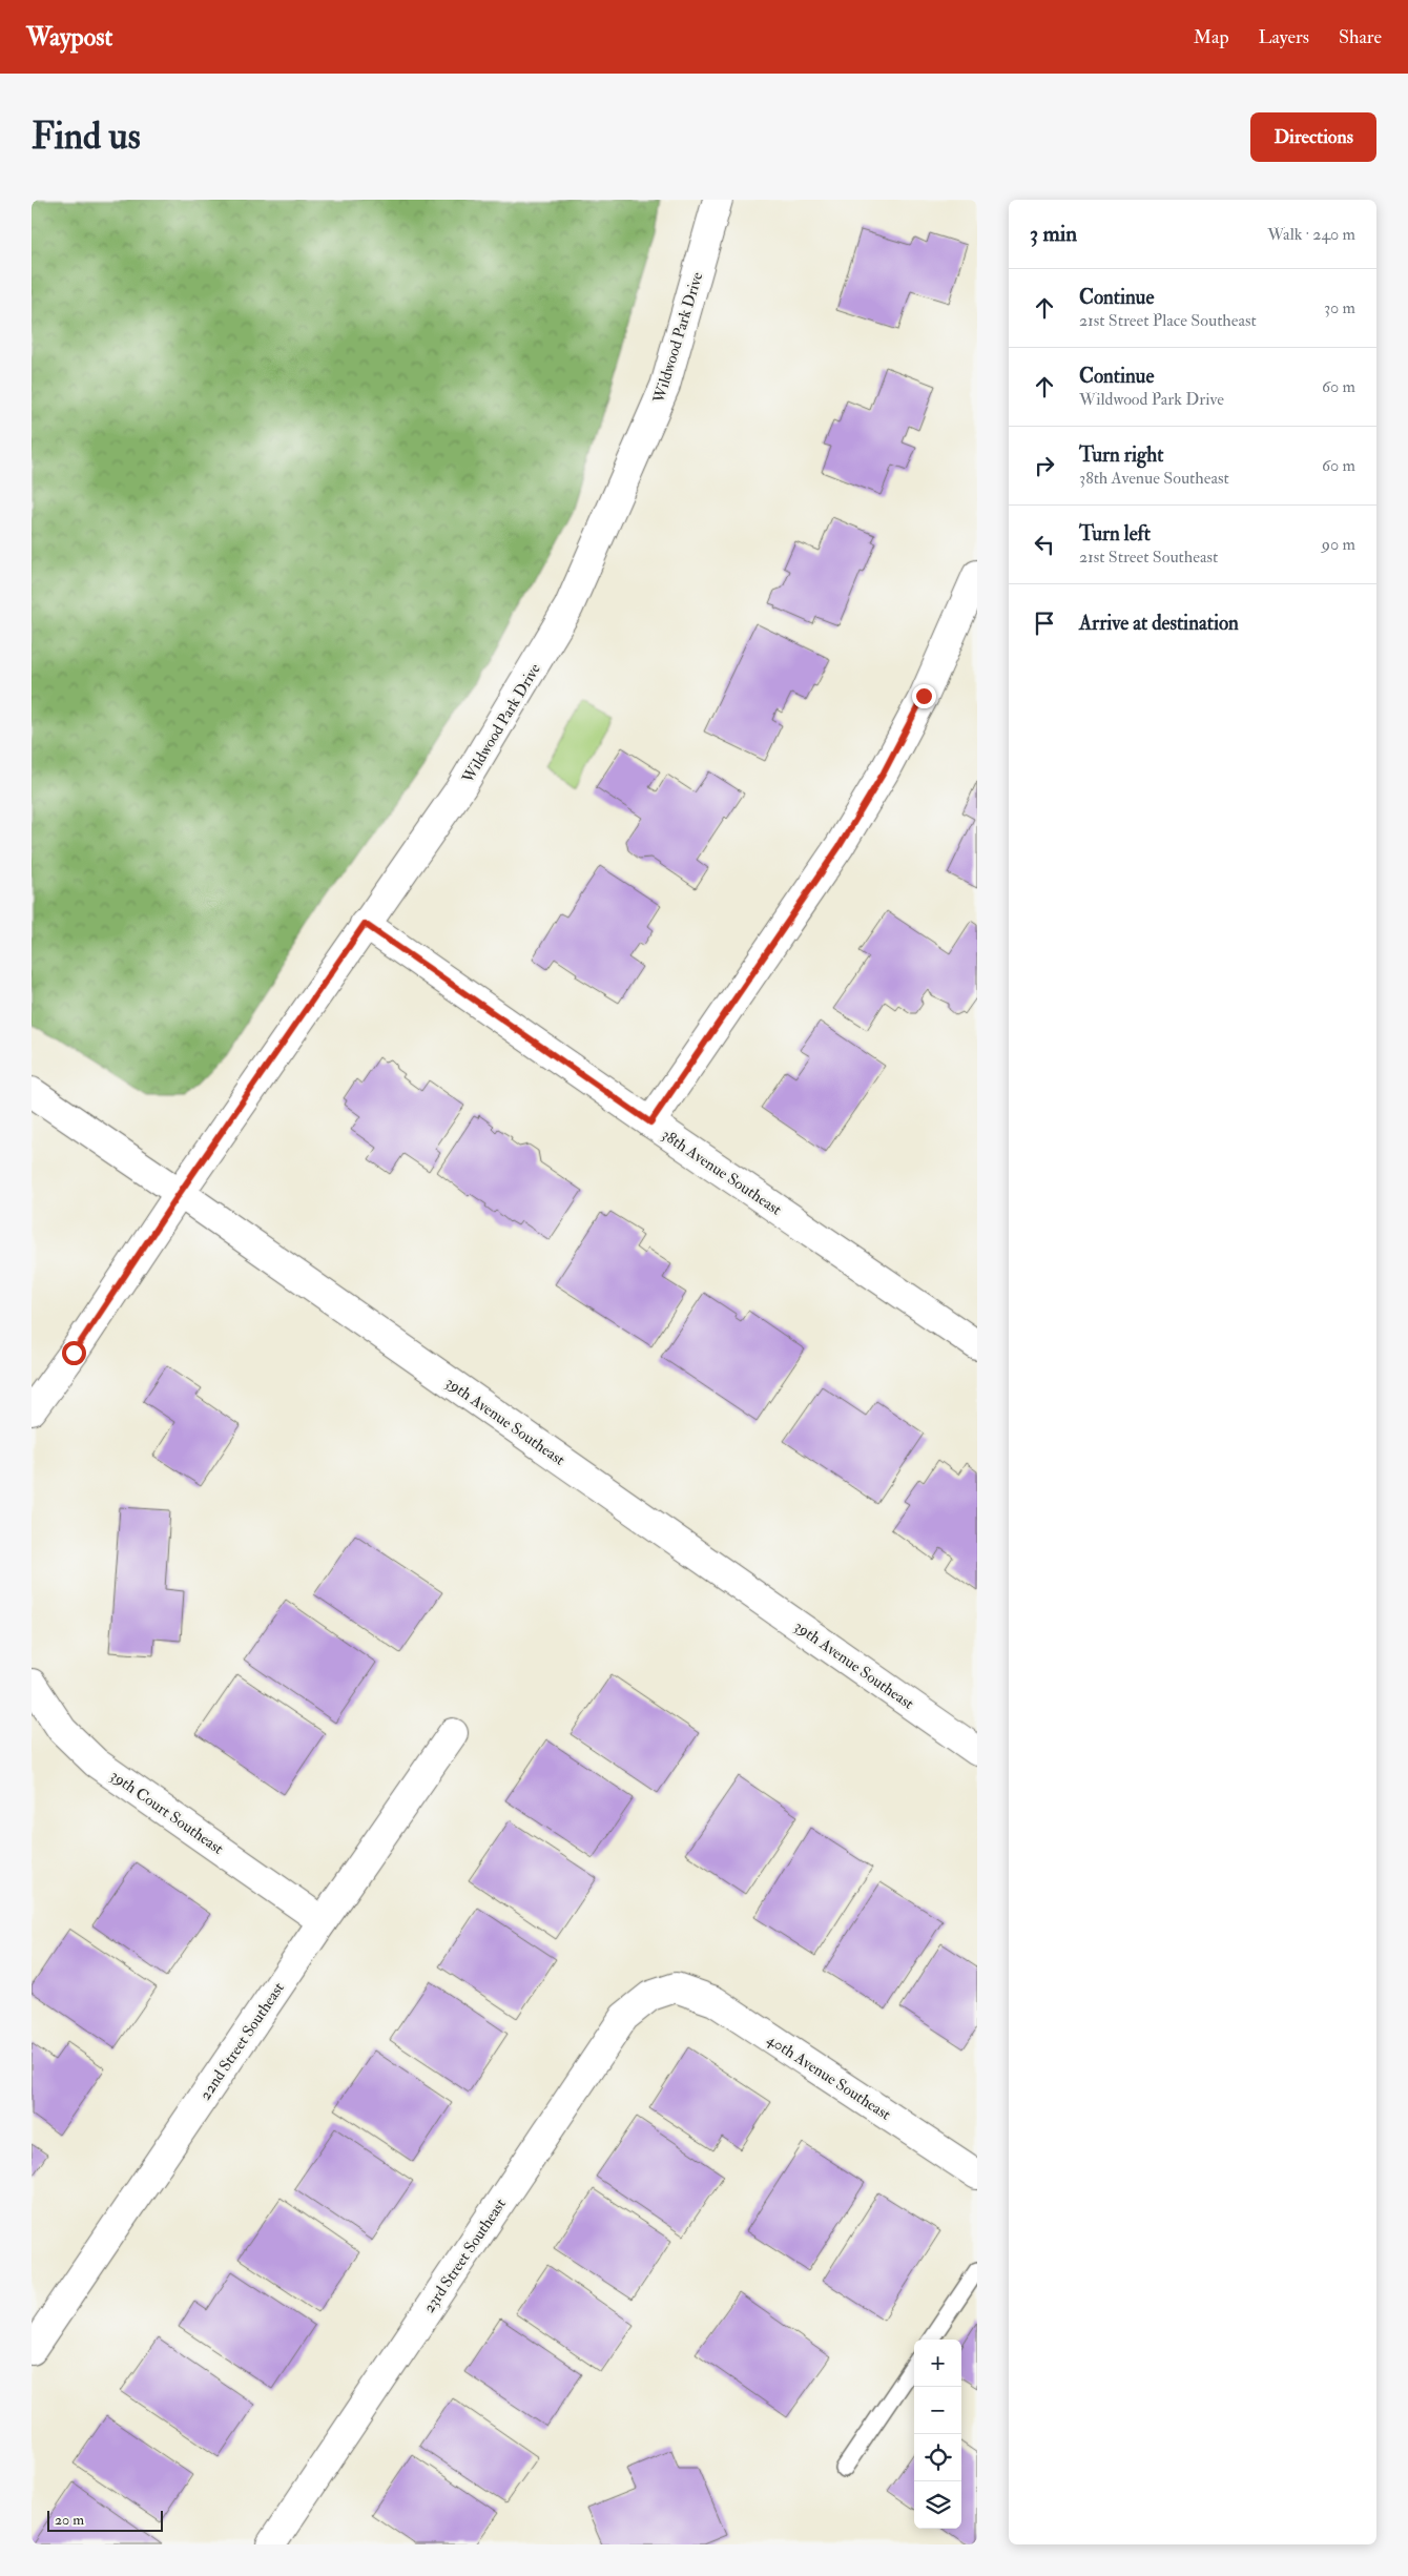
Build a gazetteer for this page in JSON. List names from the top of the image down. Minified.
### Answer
{"streets":{"street":["Wildwood Park Drive","38th Avenue Southeast","39th Avenue Southeast","39th Court Southeast","22nd Street Southeast","40th Avenue Southeast","23rd Street Southeast"]},"crossings":[["Wildwood Park Drive","38th Avenue Southeast"],["Wildwood Park Drive","39th Avenue Southeast"],["39th Court Southeast","22nd Street Southeast"],["40th Avenue Southeast","23rd Street Southeast"]],"scale_bar":"20 m","page":{"header":"Waypost","nav":["Map","Layers","Share"],"buttons":"Directions","title":"Find us","heading":["3 min","Walk · 240 m"],"list":[["Continue","21st Street Place Southeast","30 m"],["Continue","Wildwood Park Drive","60 m"],["Turn right","38th Avenue Southeast","60 m"],["Turn left","21st Street Southeast","90 m"],"Arrive at destination"],"map_buttons":["+","−"],"scale":"20 m"}}
